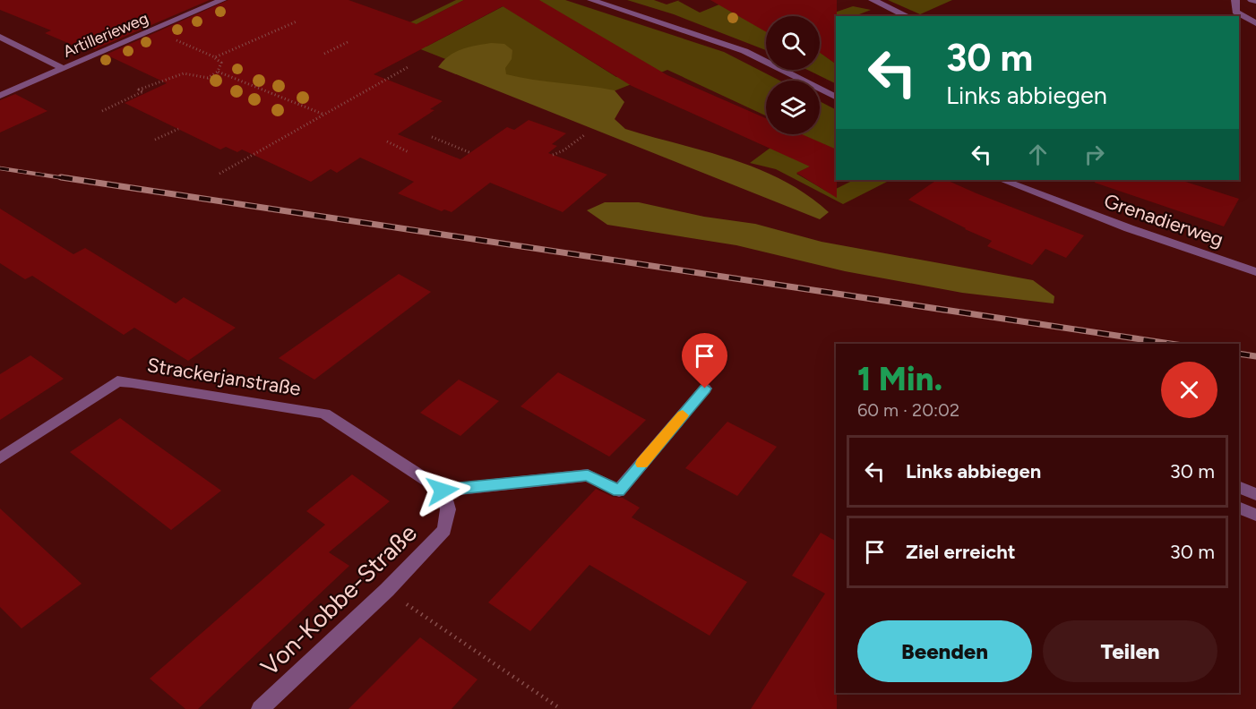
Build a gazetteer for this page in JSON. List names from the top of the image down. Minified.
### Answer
{"streets":{"street":["Artillerieweg","Grenadierweg","Strackerjanstraße","Von-Kobbe-Straße"]},"crossings":[["Strackerjanstraße","Von-Kobbe-Straße"]],"page":{"turn":["30 m","Links abbiegen"],"heading":["1 Min.","60 m · 20:02"],"list":[{"name":"Links abbiegen","value":"30 m"},{"name":"Ziel erreicht","value":"30 m"}],"buttons":["Beenden","Teilen"]}}
